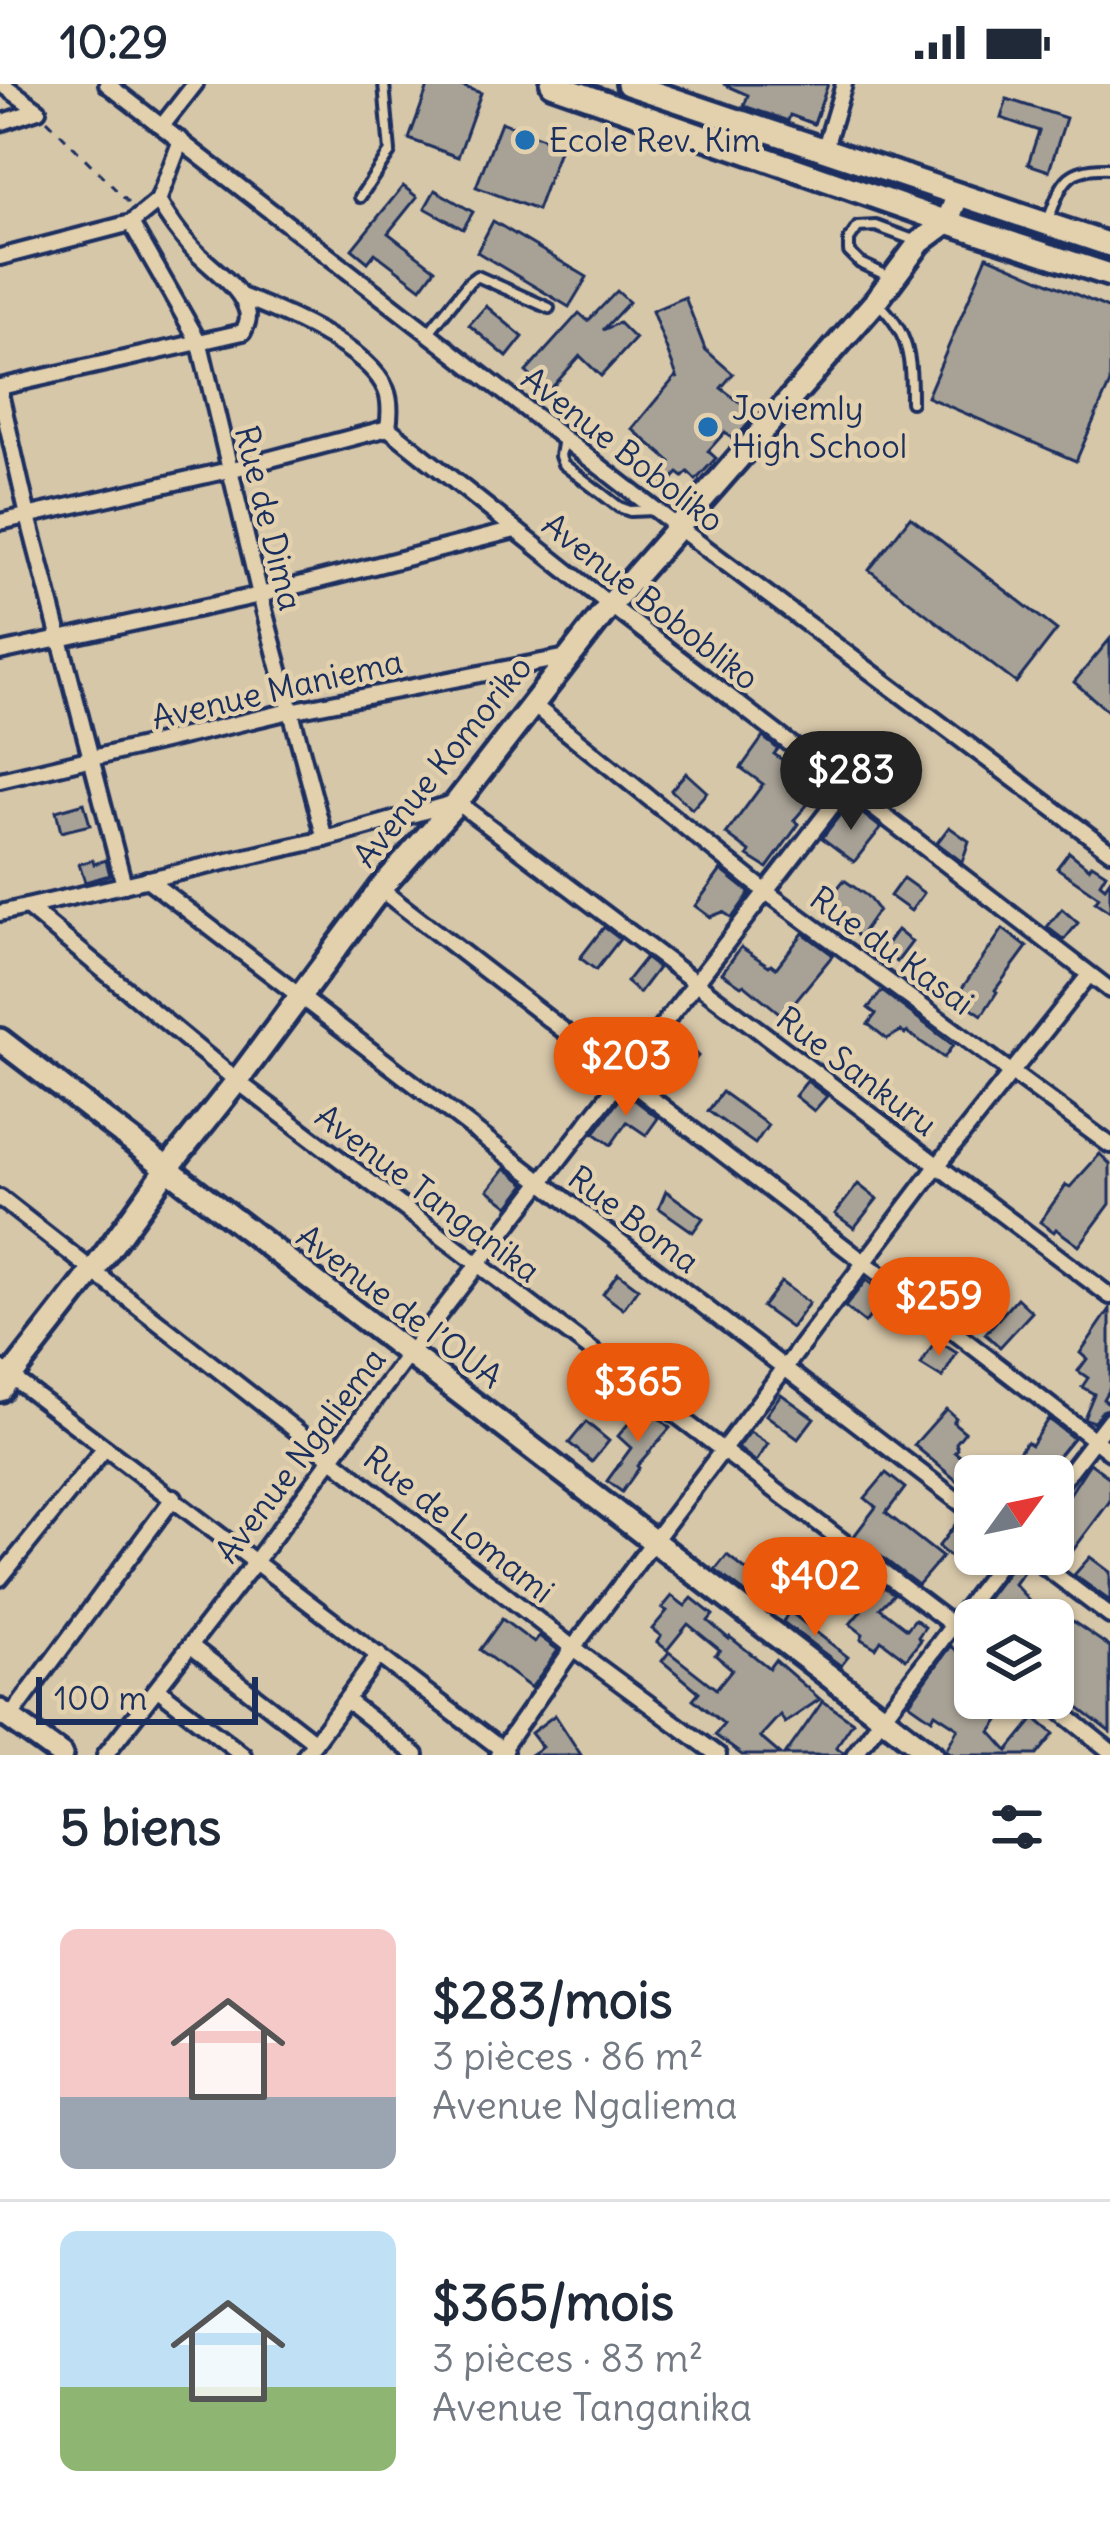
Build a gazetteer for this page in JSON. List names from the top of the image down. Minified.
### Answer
{"streets":{"street":["Avenue Boboliko","Rue de Dima","Avenue Bobobliko","Avenue Maniema","Avenue Komoriko","Rue du Kasai","Rue Sankuru","Avenue Tanganika","Rue Boma","Avenue de l’OUA","Avenue Ngaliema","Rue de Lomami"]},"crossings":[["Avenue Boboliko","Avenue Komoriko"],["Rue de Dima","Avenue Maniema"],["Avenue Bobobliko","Avenue Komoriko"],["Avenue Bobobliko","Avenue Ngaliema"],["Avenue Maniema","Avenue Komoriko"],["Avenue Komoriko","Rue du Kasai"],["Avenue Komoriko","Rue Sankuru"],["Avenue Komoriko","Avenue Tanganika"],["Avenue Komoriko","Rue Boma"],["Avenue Komoriko","Avenue de l’OUA"],["Avenue Komoriko","Rue de Lomami"],["Rue du Kasai","Avenue Ngaliema"],["Rue Sankuru","Avenue Ngaliema"],["Avenue Tanganika","Avenue Ngaliema"],["Rue Boma","Avenue Ngaliema"],["Avenue de l’OUA","Avenue Ngaliema"],["Avenue Ngaliema","Rue de Lomami"]],"places":["Ecole Rev. Kim","Joviemly High School"],"scale_bar":"100 m","north":"top right","page":{"status":"10:29","price":["$283","$203","$259","$365","$402"],"scale":"100 m","heading":"5 biens","list":[{"name":"$283/mois","note":"3 pièces · 86 m² · Avenue Ngaliema"},{"name":"$365/mois","note":"3 pièces · 83 m² · Avenue Tanganika"}]}}
